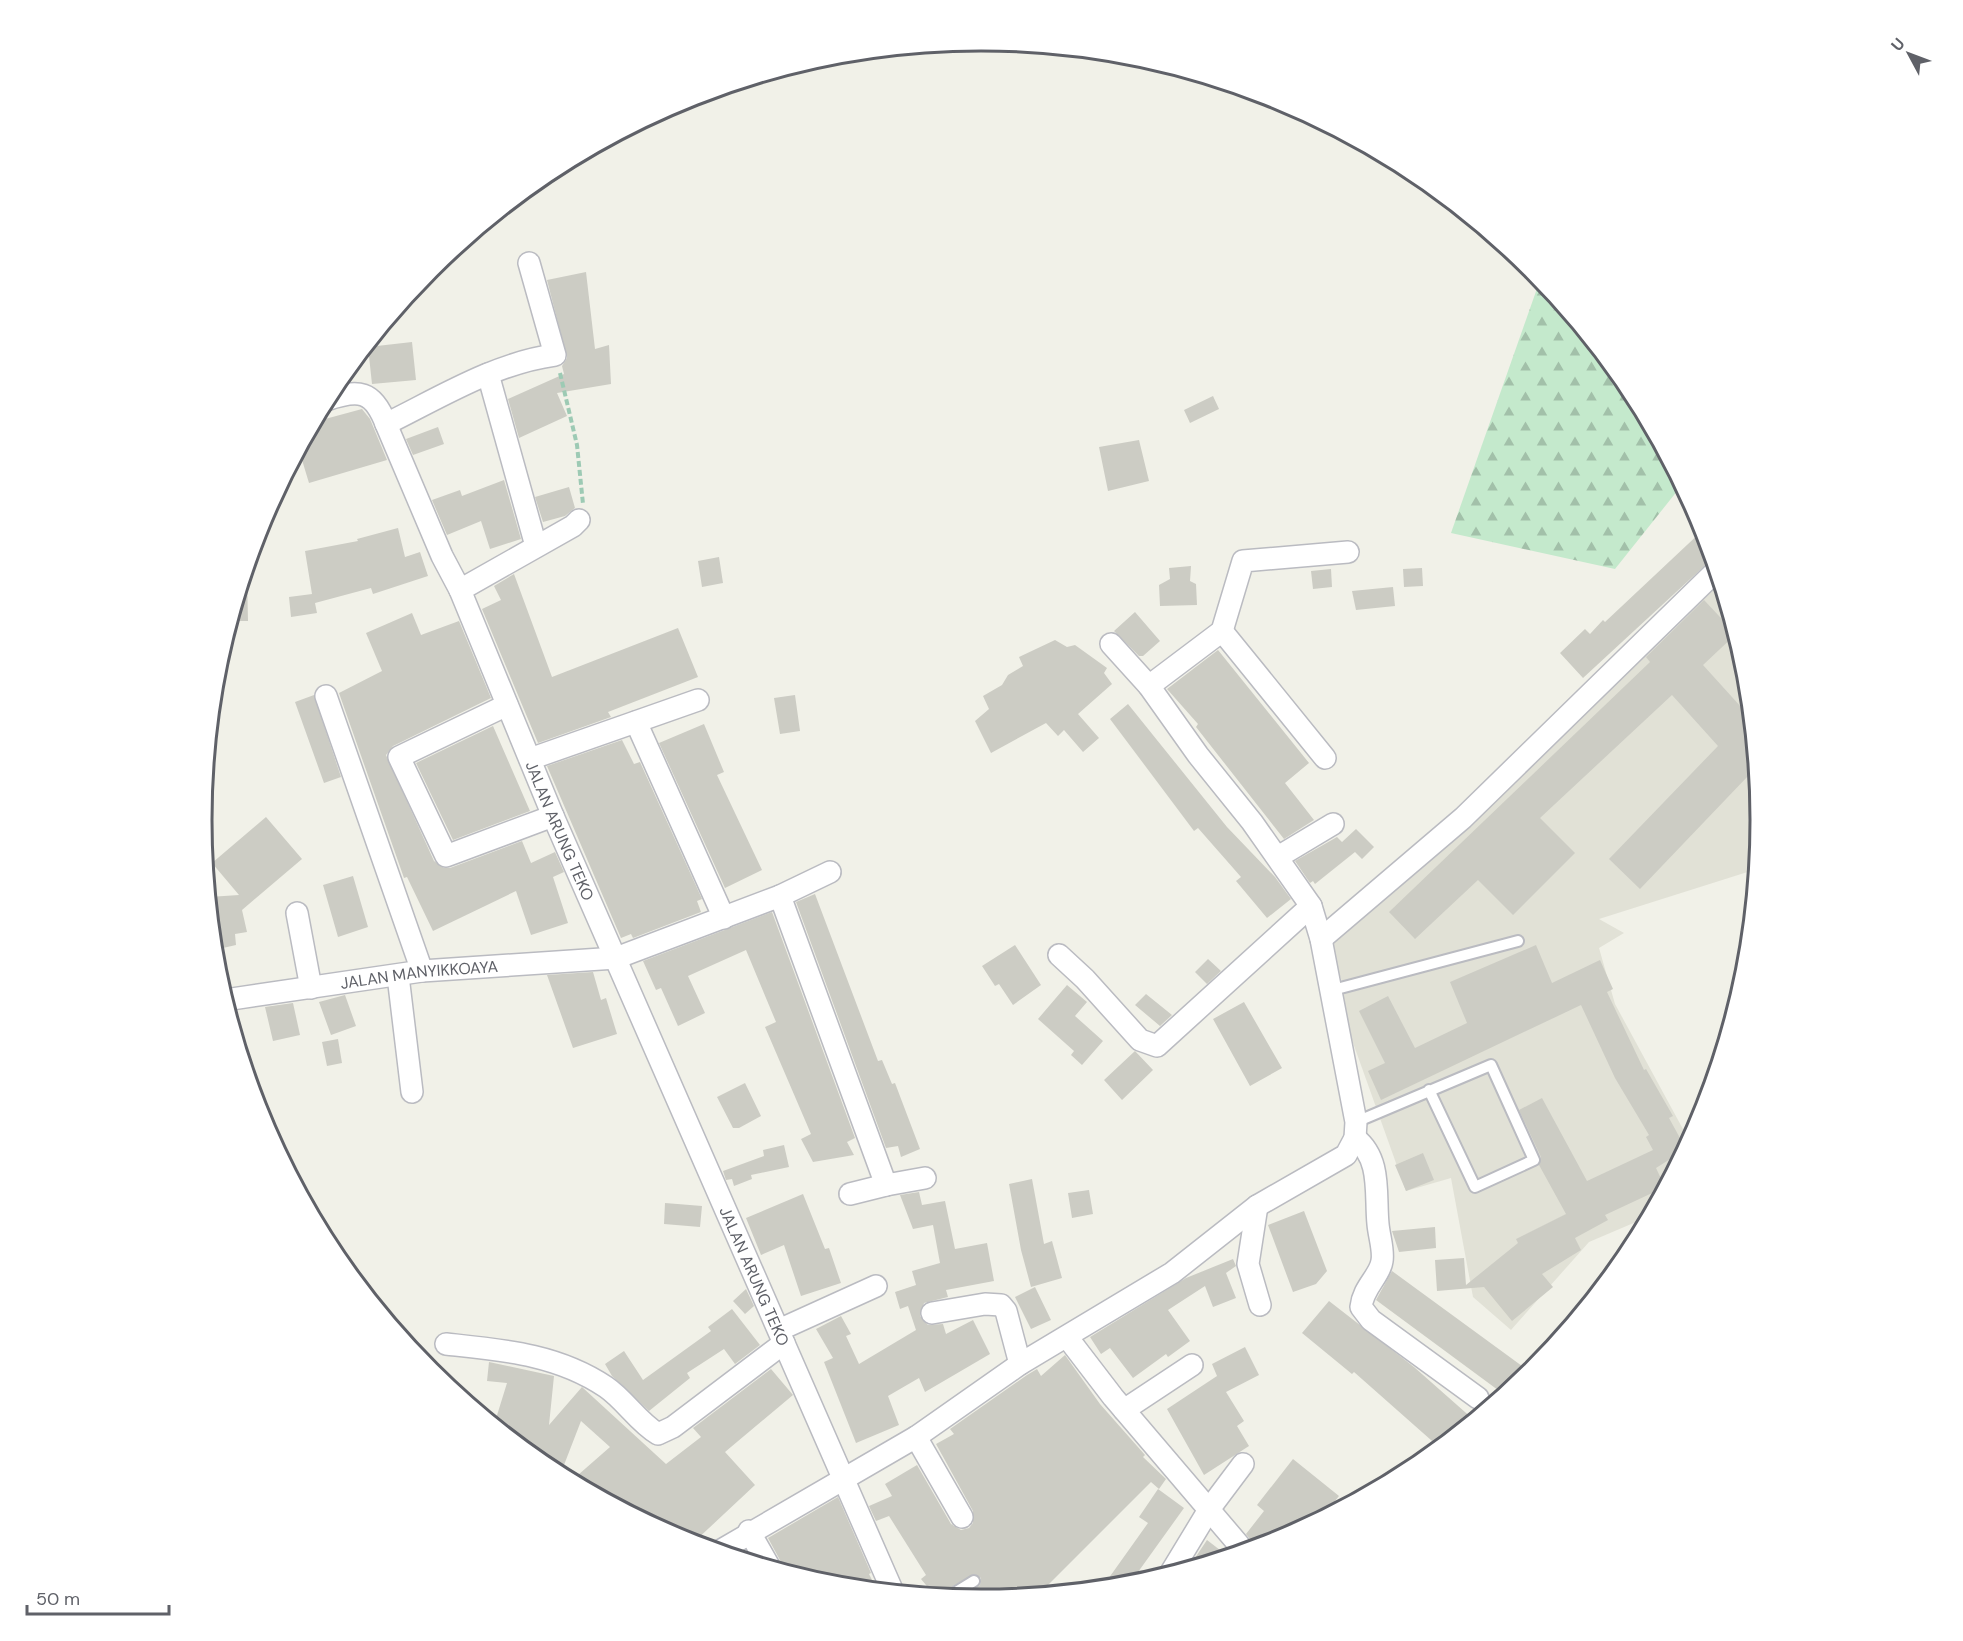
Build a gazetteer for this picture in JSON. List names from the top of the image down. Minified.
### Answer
{"streets":{"street":["JALAN ARUNG TEKO","JALAN MANYIKKOAYA"]},"crossings":[["JALAN ARUNG TEKO","JALAN MANYIKKOAYA"]],"scale_bar":"50 m","north":"top left"}
